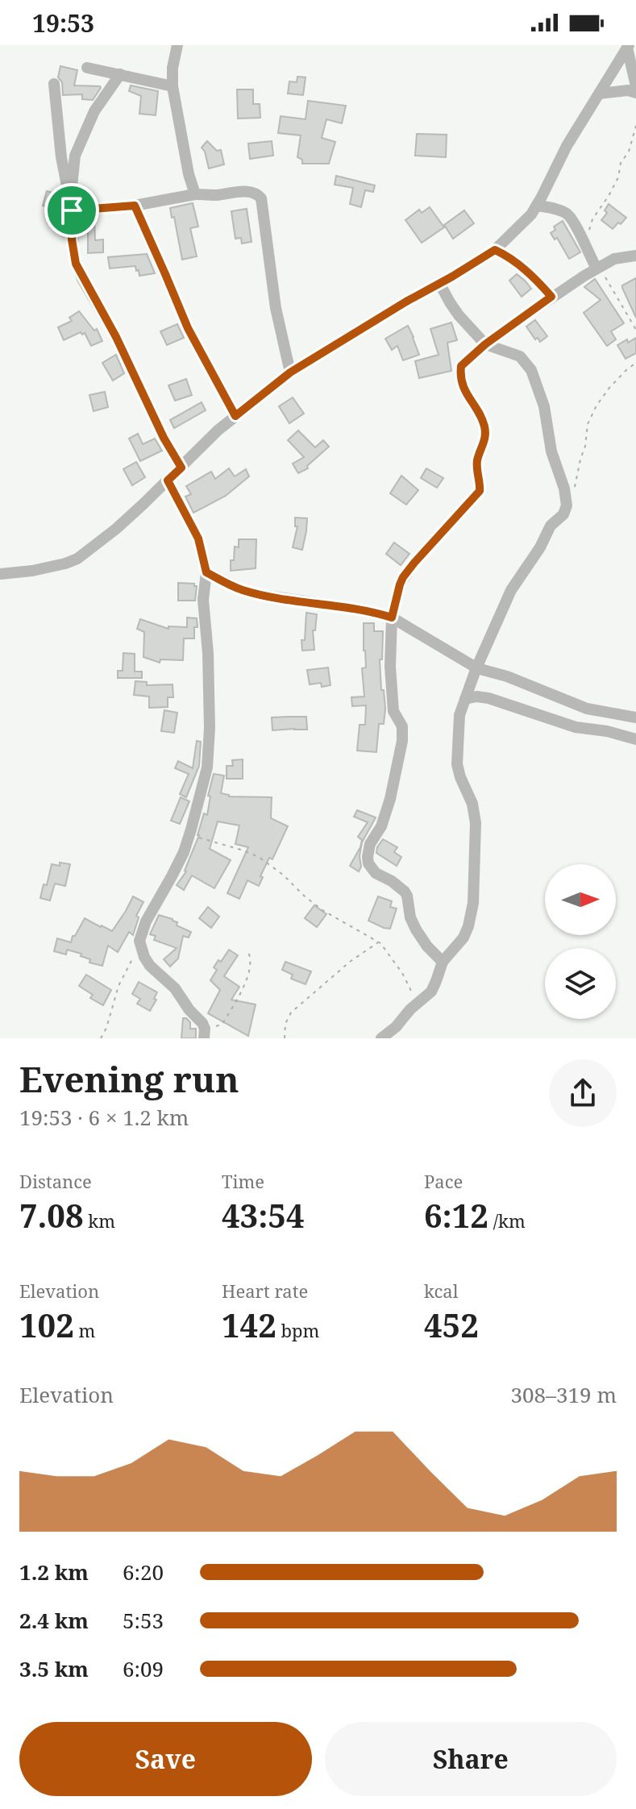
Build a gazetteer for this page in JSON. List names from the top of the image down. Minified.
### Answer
{"north":"right","page":{"status":"19:53","heading":["Evening run","19:53 · 6 × 1.2 km"],"stats":[["Distance","7.08 km"],["Time","43:54"],["Pace","6:12 /km"],["Elevation","102 m"],["Heart rate","142 bpm"],["kcal","452"]],"chart":["Elevation","308–319 m"],"list":[{"name":"1.2 km","note":"6:20"},{"name":"2.4 km","note":"5:53"},{"name":"3.5 km","note":"6:09"}],"buttons":["Save","Share"]}}
